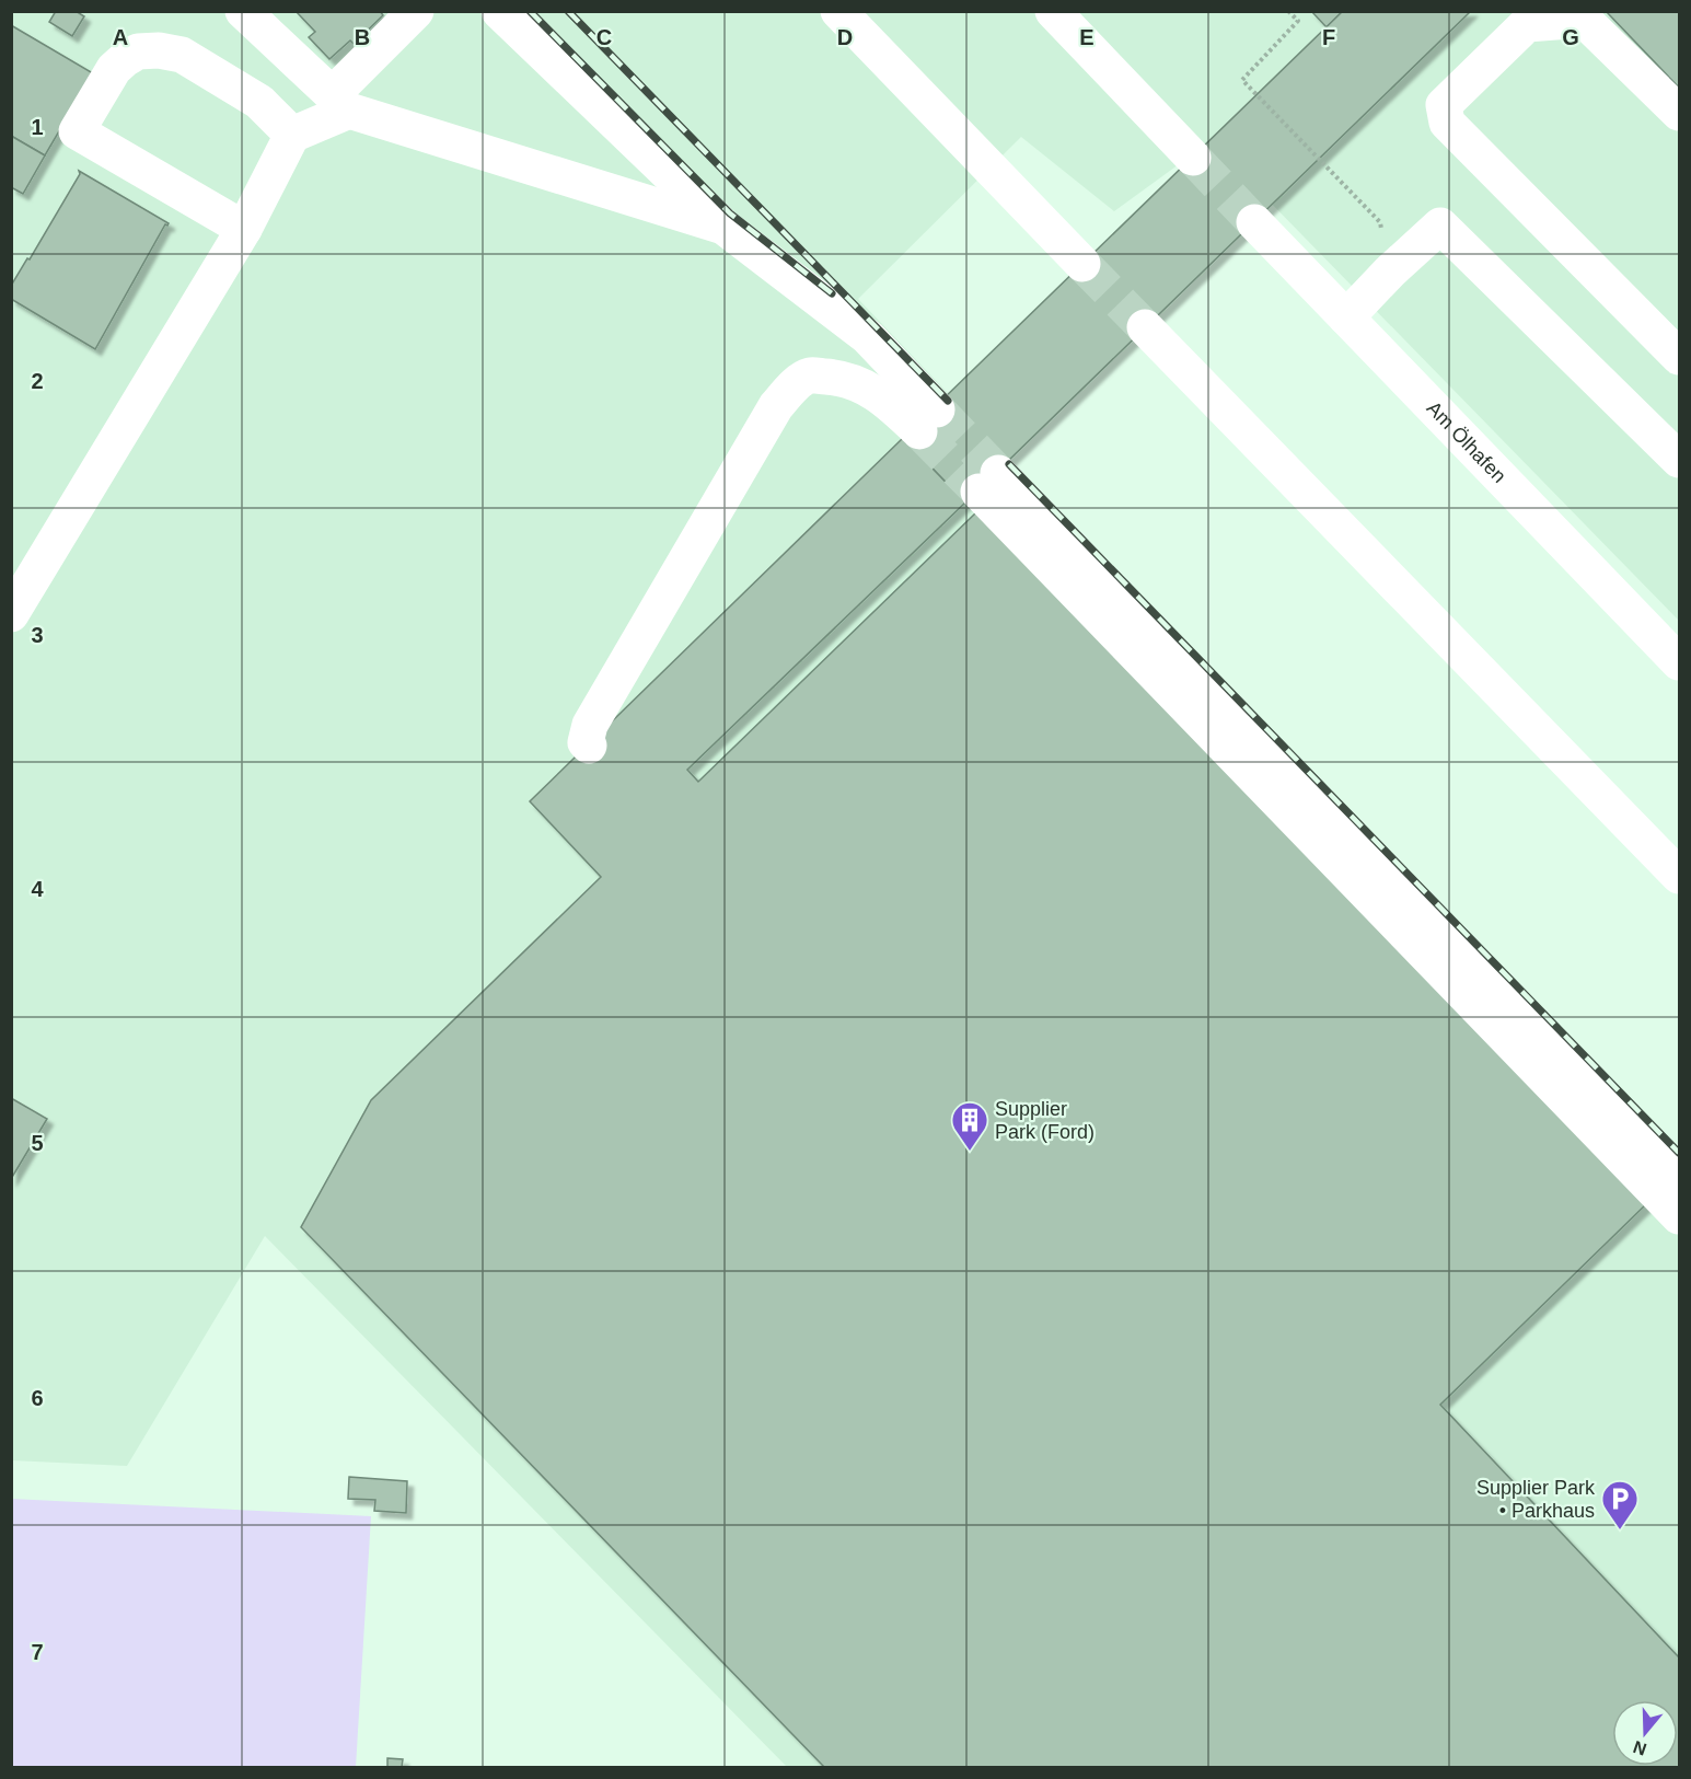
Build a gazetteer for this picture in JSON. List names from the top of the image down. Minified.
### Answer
{"streets":{"lane":["Am Ölhafen"]},"places":{"building":["Supplier Park (Ford)"],"parking":["Supplier Park • Parkhaus"]},"north":"bottom","grid":{"columns":["A","B","C","D","E","F","G"],"rows":["1","2","3","4","5","6","7"]}}
